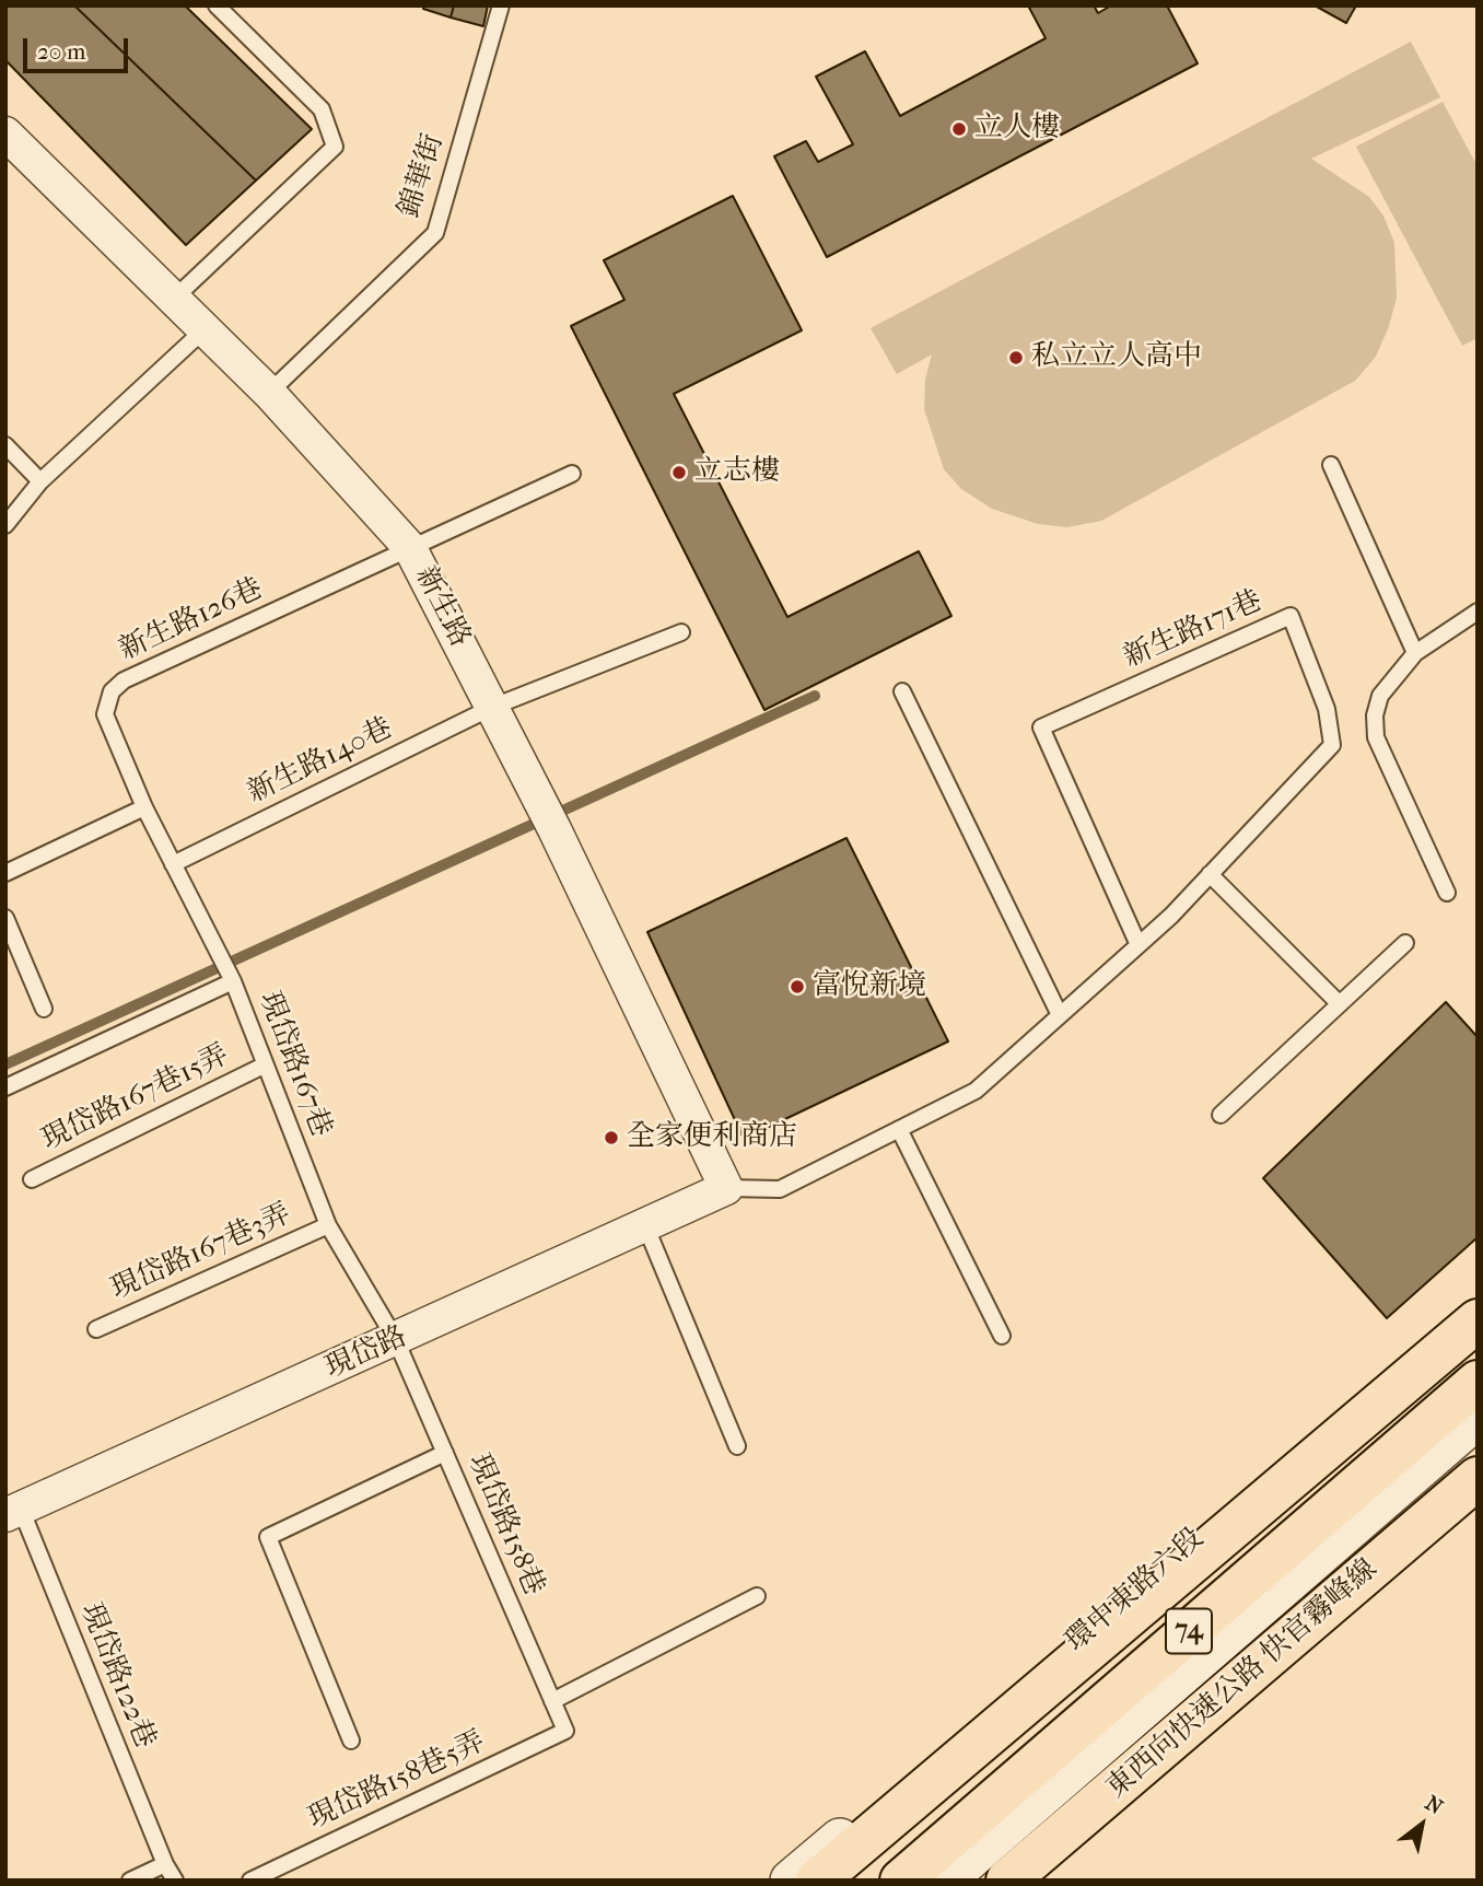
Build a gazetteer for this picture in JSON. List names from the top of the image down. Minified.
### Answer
{"streets":{"highway":["74","東西向快速公路 快官霧峰線"],"street":["新生路","現岱路","環中東路六段"],"lane":["錦華街","新生路126巷","新生路171巷","新生路140巷","現岱路167巷","現岱路167巷15弄","現岱路167巷3弄","現岱路158巷","現岱路122巷","現岱路158巷5弄"]},"crossings":[["錦華街","新生路"],["新生路","新生路126巷"],["新生路","新生路171巷"],["新生路","新生路140巷"],["新生路","現岱路"],["新生路126巷","現岱路167巷"],["新生路171巷","現岱路"],["新生路140巷","現岱路167巷"],["現岱路167巷","現岱路167巷15弄"],["現岱路167巷","現岱路167巷3弄"],["現岱路167巷","現岱路"],["現岱路167巷","現岱路158巷"],["現岱路","現岱路158巷"],["現岱路","現岱路122巷"],["現岱路158巷","現岱路158巷5弄"]],"places":["立人樓","私立立人高中","立志樓","富悅新境","全家便利商店"],"scale_bar":"20 m","north":"top right"}
